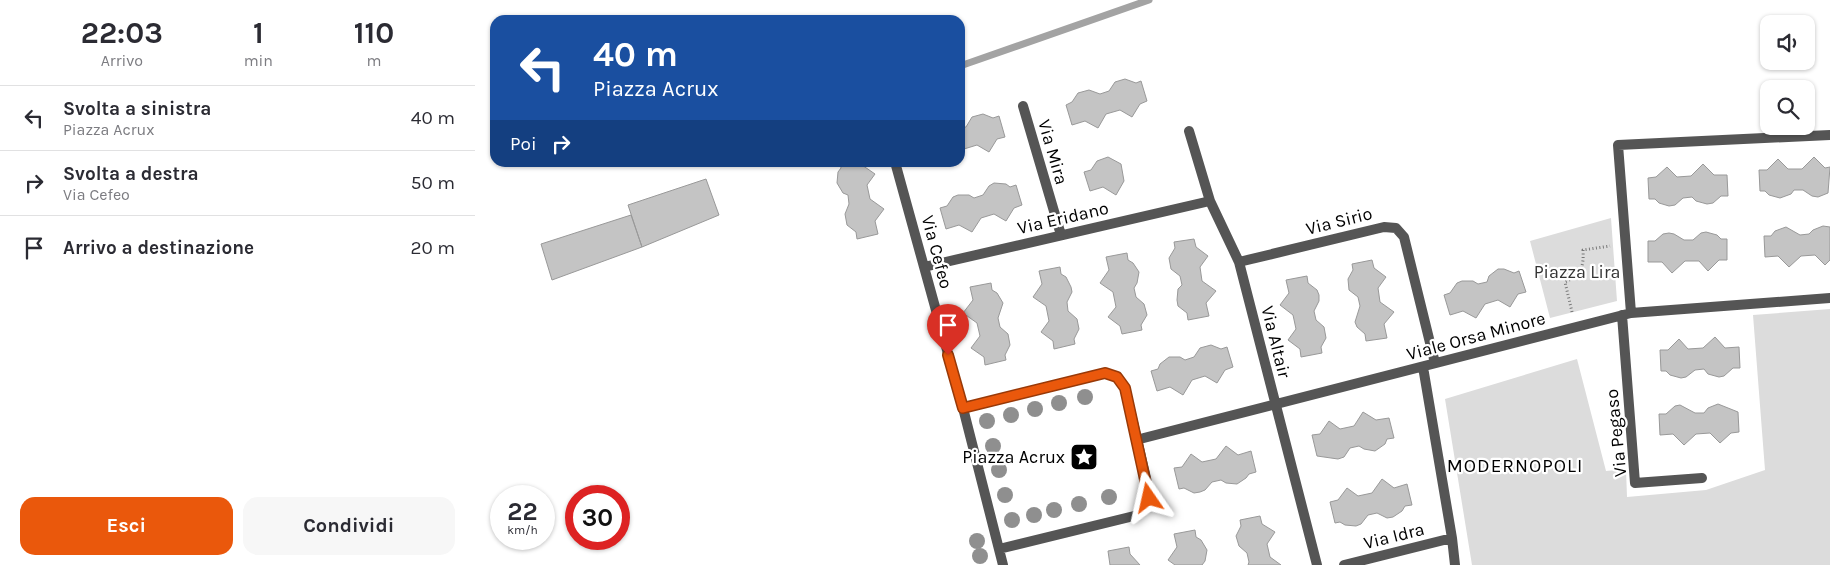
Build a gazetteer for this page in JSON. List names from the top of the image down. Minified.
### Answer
{"streets":{"street":["Via Mira","Via Eridano","Via Sirio","Via Cefeo","Viale Orsa Minore","Via Altair","Via Pegaso","Via Idra"]},"crossings":[["Via Mira","Via Eridano"],["Via Eridano","Via Cefeo"],["Via Eridano","Via Altair"],["Via Sirio","Viale Orsa Minore"],["Via Sirio","Via Altair"],["Viale Orsa Minore","Via Altair"],["Viale Orsa Minore","Via Pegaso"]],"districts":["MODERNOPOLI"],"parks":["Piazza Lira"],"places":{"place":["Piazza Acrux"]},"page":{"eta":["22:03","Arrivo","1","min","110","m"],"turn":["40 m","Piazza Acrux"],"list":[{"name":"Svolta a sinistra","note":"Piazza Acrux","value":"40 m"},{"name":"Svolta a destra","note":"Via Cefeo","value":"50 m"},{"name":"Arrivo a destinazione","value":"20 m"}],"then":"Poi","speed":"22 km/h","limit":"30","buttons":["Esci","Condividi"]}}
